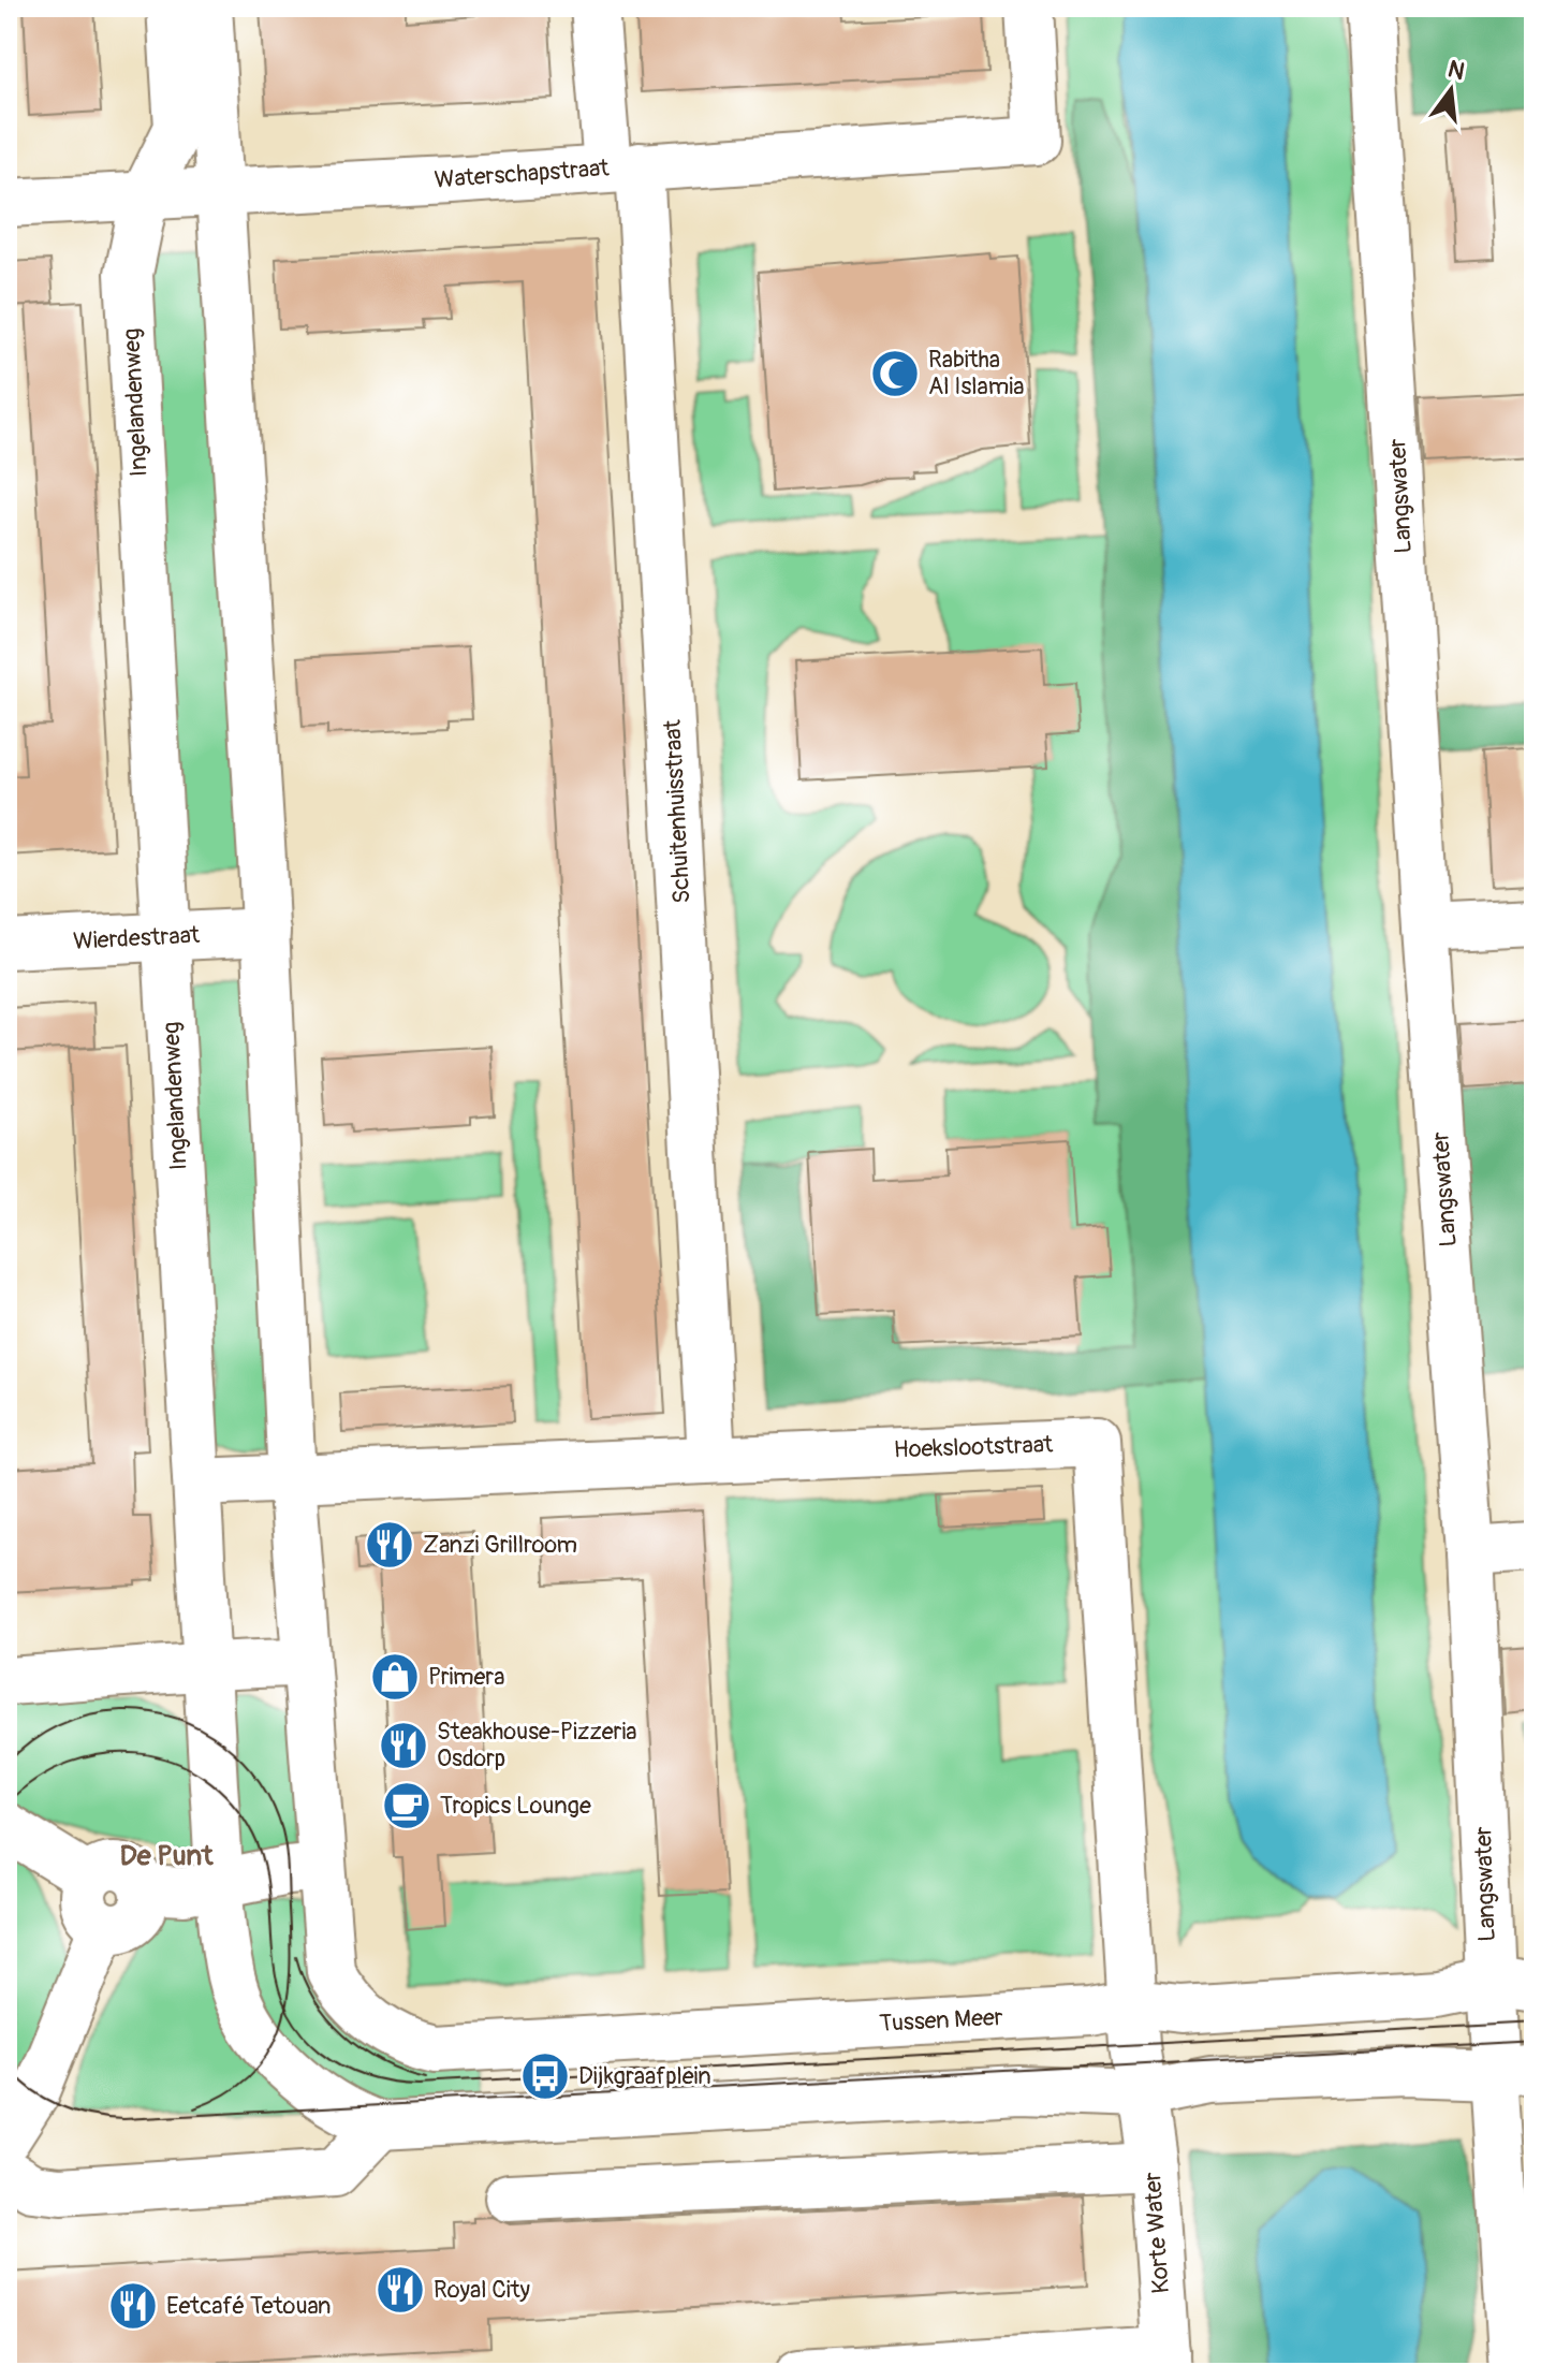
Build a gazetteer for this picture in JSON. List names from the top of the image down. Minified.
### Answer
{"streets":{"street":["Waterschapstraat","Ingelandenweg","Langswater","Schuitenhuisstraat","Wierdestraat","Hoekslootstraat","Tussen Meer","Korte Water"]},"crossings":[["Waterschapstraat","Ingelandenweg"],["Waterschapstraat","Schuitenhuisstraat"],["Ingelandenweg","Wierdestraat"],["Ingelandenweg","Hoekslootstraat"],["Langswater","Tussen Meer"],["Schuitenhuisstraat","Hoekslootstraat"],["Hoekslootstraat","Tussen Meer"],["Hoekslootstraat","Korte Water"]],"districts":["De Punt"],"places":{"mosque":["Rabitha Al Islamia"],"restaurant":["Zanzi Grillroom","Steakhouse-Pizzeria Osdorp","Royal City","Eetcafé Tetouan"],"shop":["Primera"],"cafe":["Tropics Lounge"],"bus stop":["Dijkgraafplein"]},"north":"top"}
